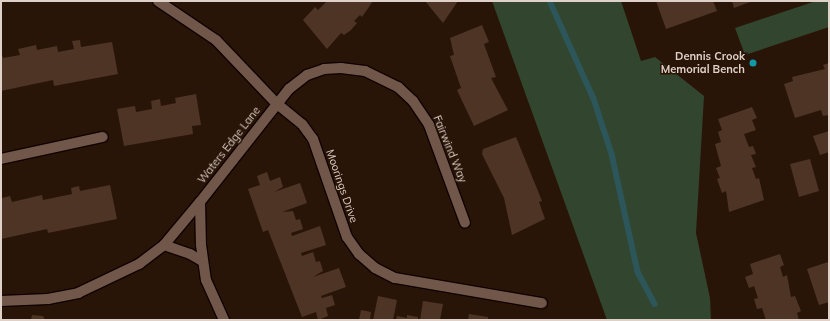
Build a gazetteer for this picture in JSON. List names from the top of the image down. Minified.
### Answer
{"streets":{"street":["Waters Edge Lane","Fairwind Way","Moorings Drive"]},"crossings":[["Waters Edge Lane","Fairwind Way"],["Waters Edge Lane","Moorings Drive"],["Fairwind Way","Moorings Drive"]],"places":["Dennis Crook Memorial Bench"]}
